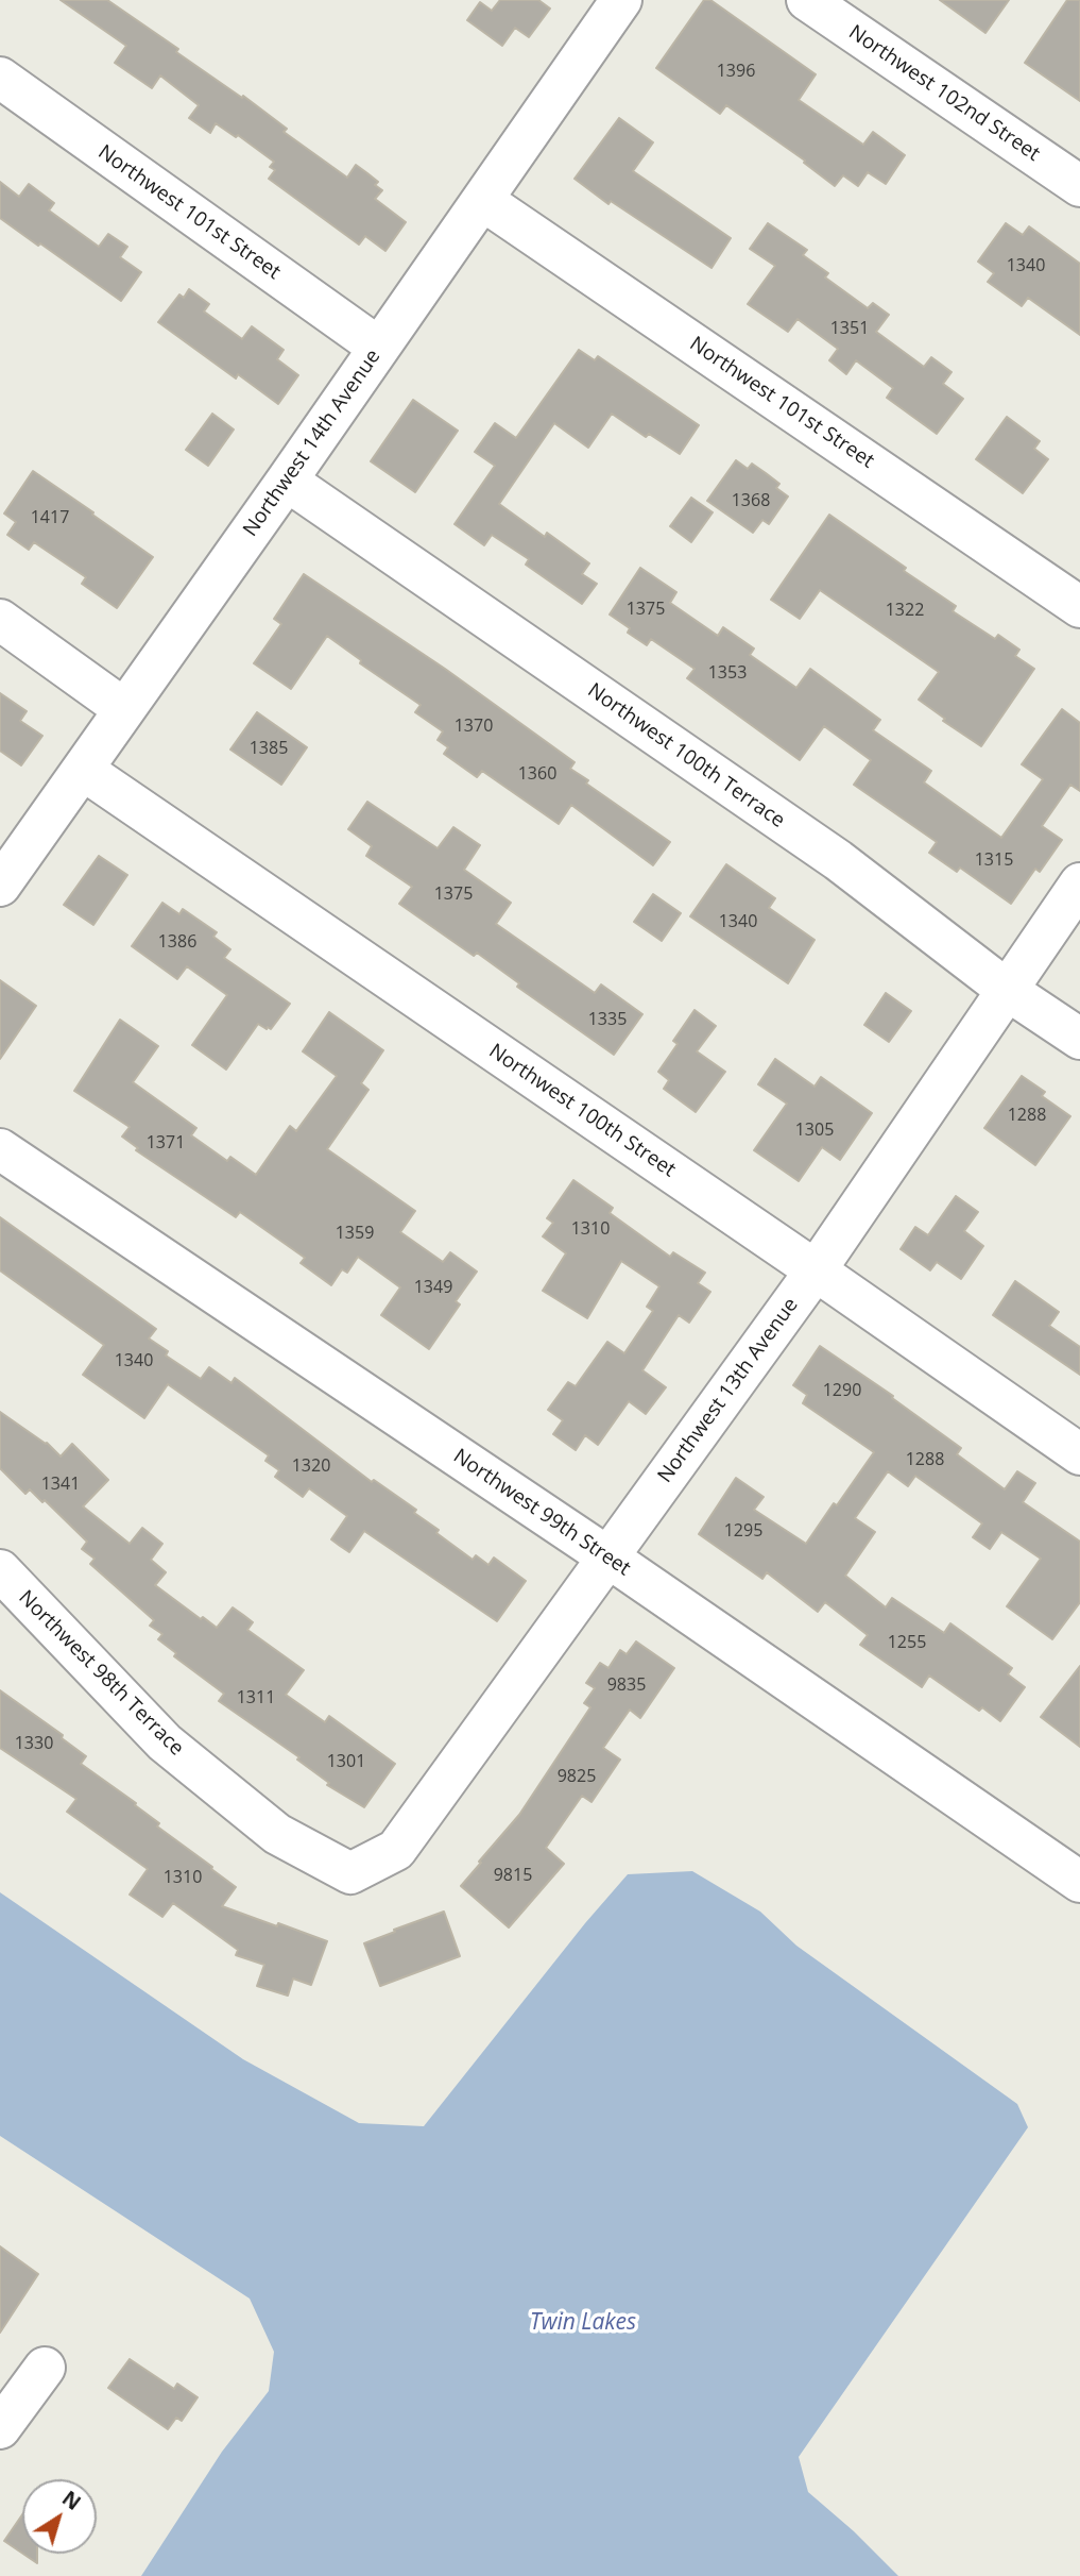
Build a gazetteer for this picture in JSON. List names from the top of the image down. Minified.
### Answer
{"streets":{"street":["Northwest 102nd Street","Northwest 101st Street","Northwest 14th Avenue","Northwest 100th Terrace","Northwest 100th Street","Northwest 13th Avenue","Northwest 99th Street","Northwest 98th Terrace"]},"crossings":[["Northwest 101st Street","Northwest 14th Avenue"],["Northwest 14th Avenue","Northwest 100th Terrace"],["Northwest 14th Avenue","Northwest 100th Street"],["Northwest 100th Terrace","Northwest 13th Avenue"],["Northwest 100th Street","Northwest 13th Avenue"],["Northwest 13th Avenue","Northwest 99th Street"],["Northwest 13th Avenue","Northwest 98th Terrace"]],"water":["Twin Lakes"],"house_numbers":["1396","1340","1351","1368","1417","1375","1322","1353","1370","1385","1360","1315","1375","1340","1386","1335","1288","1305","1371","1310","1359","1349","1340","1290","1288","1320","1341","1295","1255","9835","1311","1330","1301","9825","9815","1310"],"north":"top right"}
